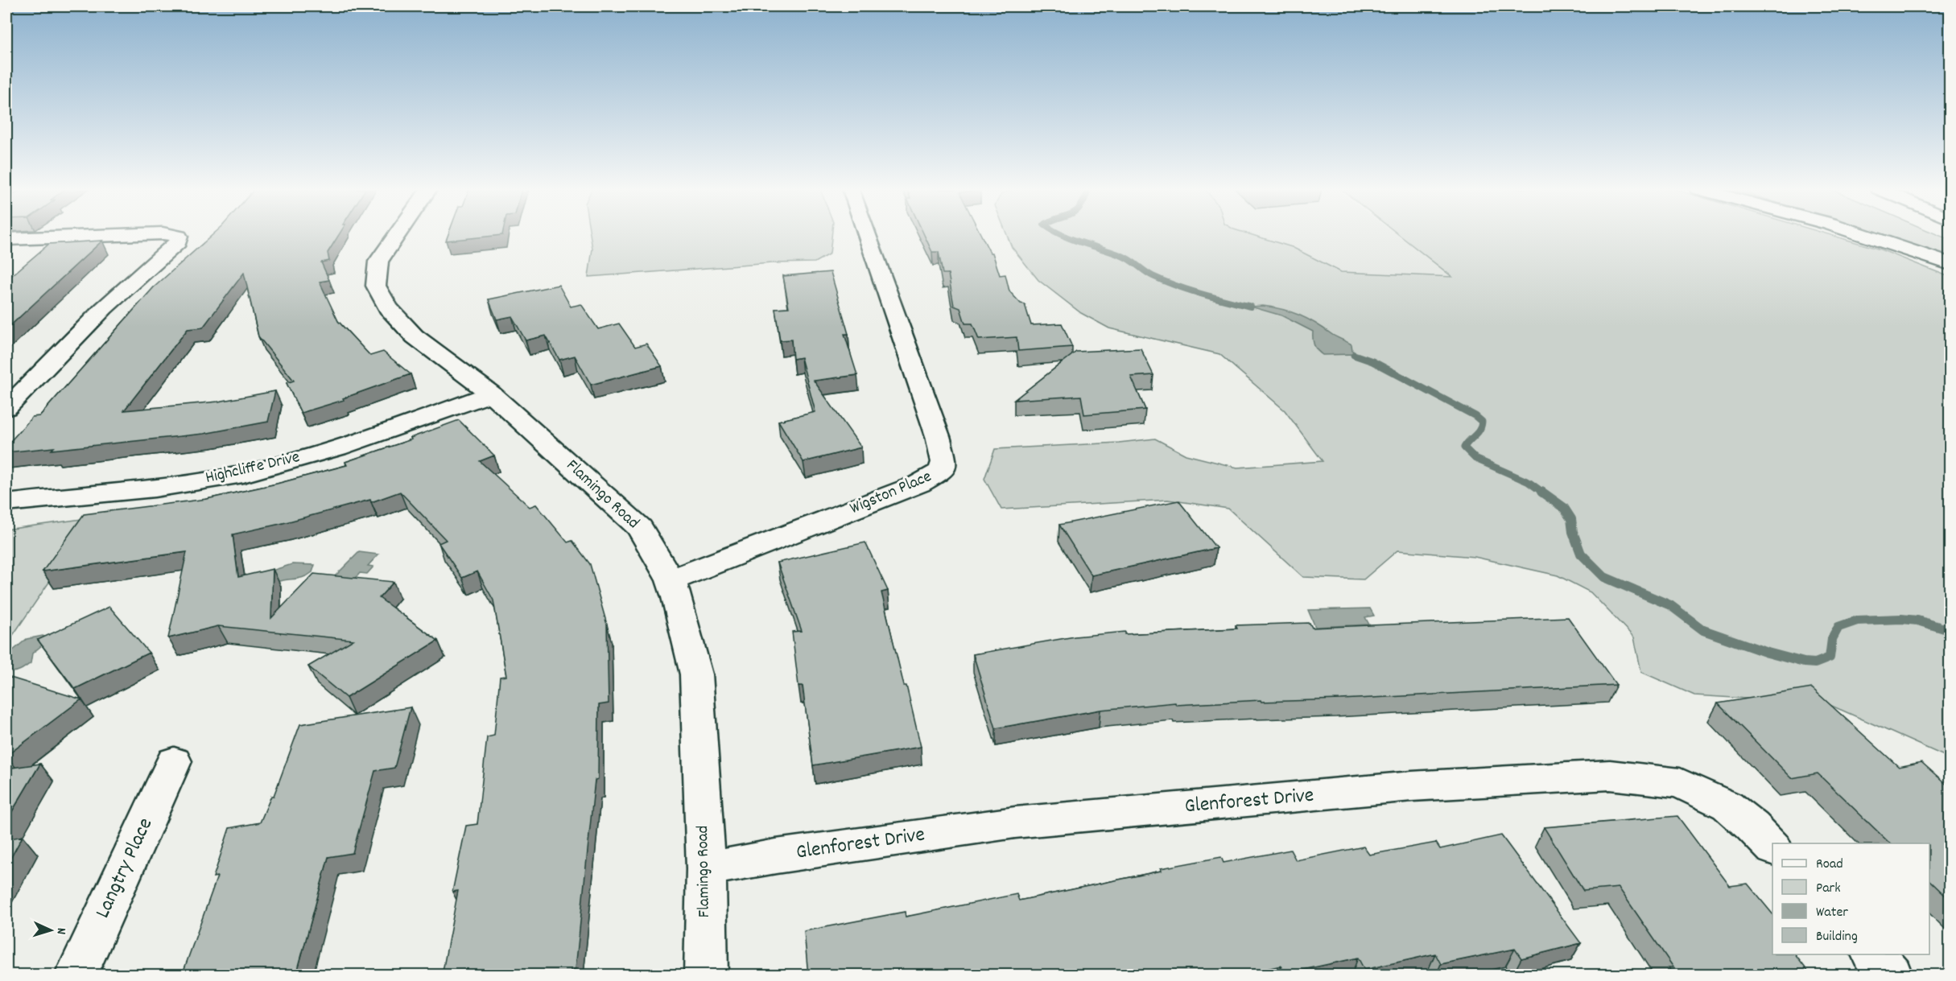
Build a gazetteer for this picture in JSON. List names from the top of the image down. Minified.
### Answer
{"streets":{"main road":["Highcliffe Drive","Wigston Place","Flamingo Road","Glenforest Drive","Langtry Place"]},"crossings":[["Highcliffe Drive","Flamingo Road"],["Wigston Place","Flamingo Road"],["Flamingo Road","Glenforest Drive"]],"legend":["Road","Park","Water","Building"],"north":"right"}
